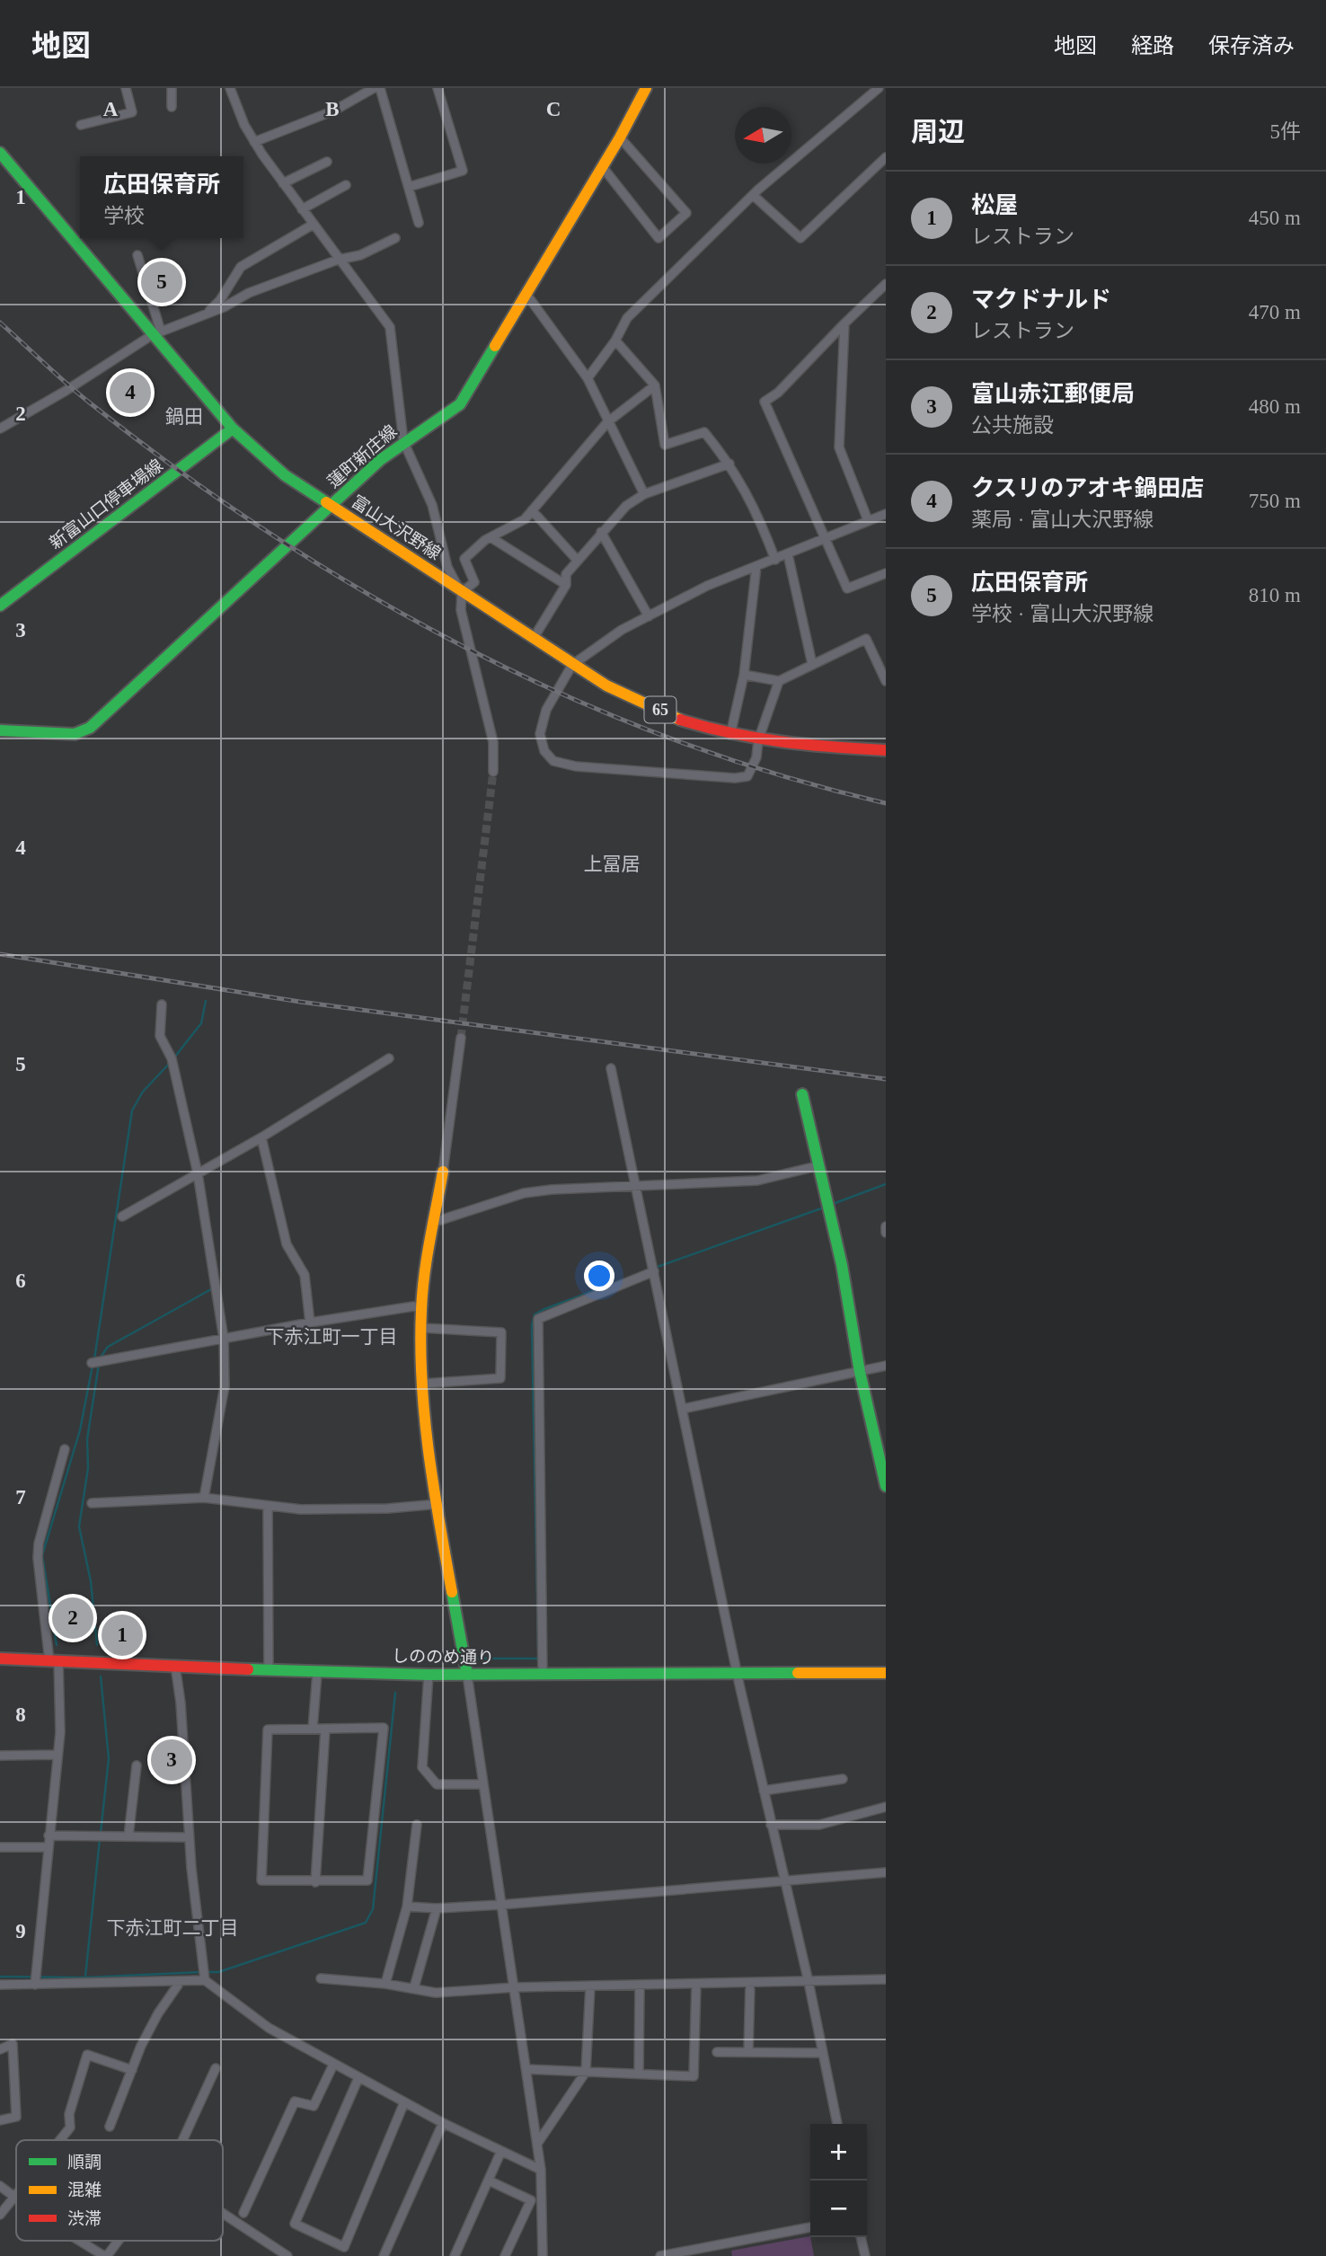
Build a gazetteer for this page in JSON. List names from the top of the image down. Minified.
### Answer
{"streets":{"main road":["蓮町新庄線","新富山口停車場線","富山大沢野線","65","しののめ通り"]},"crossings":[["蓮町新庄線","富山大沢野線"],["新富山口停車場線","富山大沢野線"]],"districts":["鍋田","上冨居","下赤江町一丁目","下赤江町二丁目"],"legend":["順調","混雑","渋滞"],"north":"left","page":{"header":"地図","nav":["地図","経路","保存済み"],"heading":["周辺","5件"],"popup":["広田保育所","学校"],"list":[{"mark":"1","name":"松屋","note":"レストラン","value":"450 m"},{"mark":"2","name":"マクドナルド","note":"レストラン","value":"470 m"},{"mark":"3","name":"富山赤江郵便局","note":"公共施設","value":"480 m"},{"mark":"4","name":"クスリのアオキ鍋田店","note":"薬局 · 富山大沢野線","value":"750 m"},{"mark":"5","name":"広田保育所","note":"学校 · 富山大沢野線","value":"810 m"}],"pins":["5","4","2","1","3"],"map_buttons":["+","−"]},"grid":{"columns":["A","B","C"],"rows":["1","2","3","4","5","6","7","8","9"]}}
